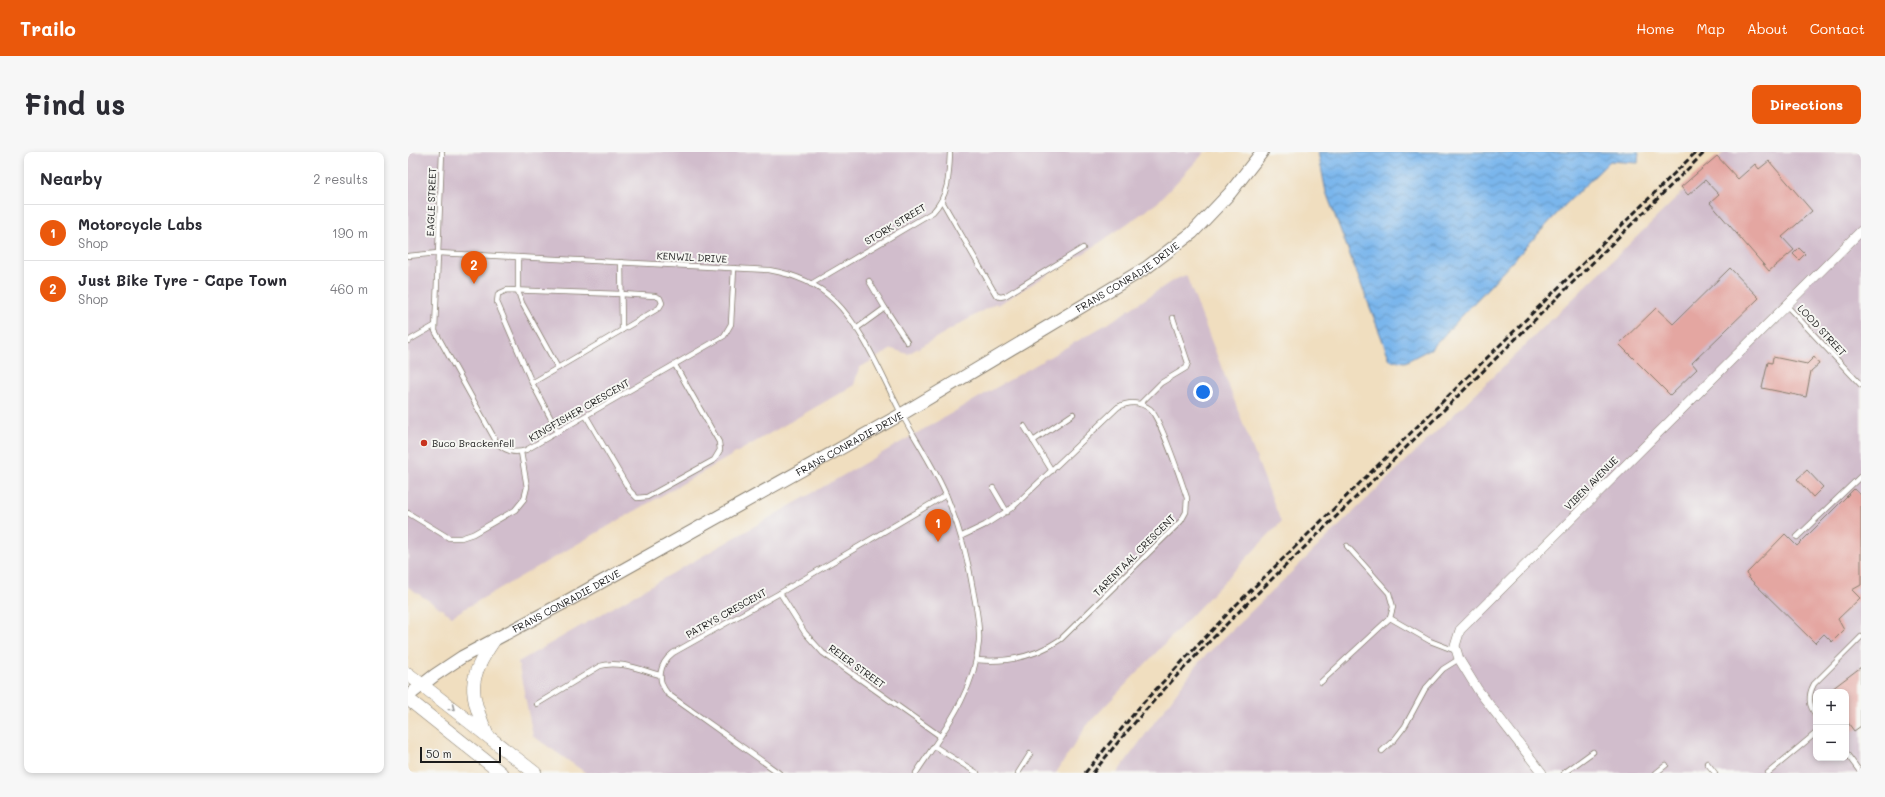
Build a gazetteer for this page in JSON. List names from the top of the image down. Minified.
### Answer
{"streets":{"street":["FRANS CONRADIE DRIVE","VIBEN AVENUE"],"lane":["EAGLE STREET","STORK STREET","KENWIL DRIVE","LOOD STREET","KINGFISHER CRESCENT","TARENTAAL CRESCENT","PATRYS CRESCENT","REIER STREET"]},"crossings":[["EAGLE STREET","KENWIL DRIVE"],["EAGLE STREET","KINGFISHER CRESCENT"],["STORK STREET","KENWIL DRIVE"],["KENWIL DRIVE","FRANS CONRADIE DRIVE"],["KENWIL DRIVE","KINGFISHER CRESCENT"],["LOOD STREET","VIBEN AVENUE"],["PATRYS CRESCENT","REIER STREET"]],"places":["Buco Brackenfell"],"scale_bar":"50 m","page":{"header":"Trailo","nav":["Home","Map","About","Contact"],"buttons":"Directions","title":"Find us","heading":["Nearby","2 results"],"list":[{"mark":"1","name":"Motorcycle Labs","note":"Shop","value":"190 m"},{"mark":"2","name":"Just Bike Tyre - Cape Town","note":"Shop","value":"460 m"}],"pins":["2","1"],"map_buttons":["+","−"],"scale":"50 m"}}
